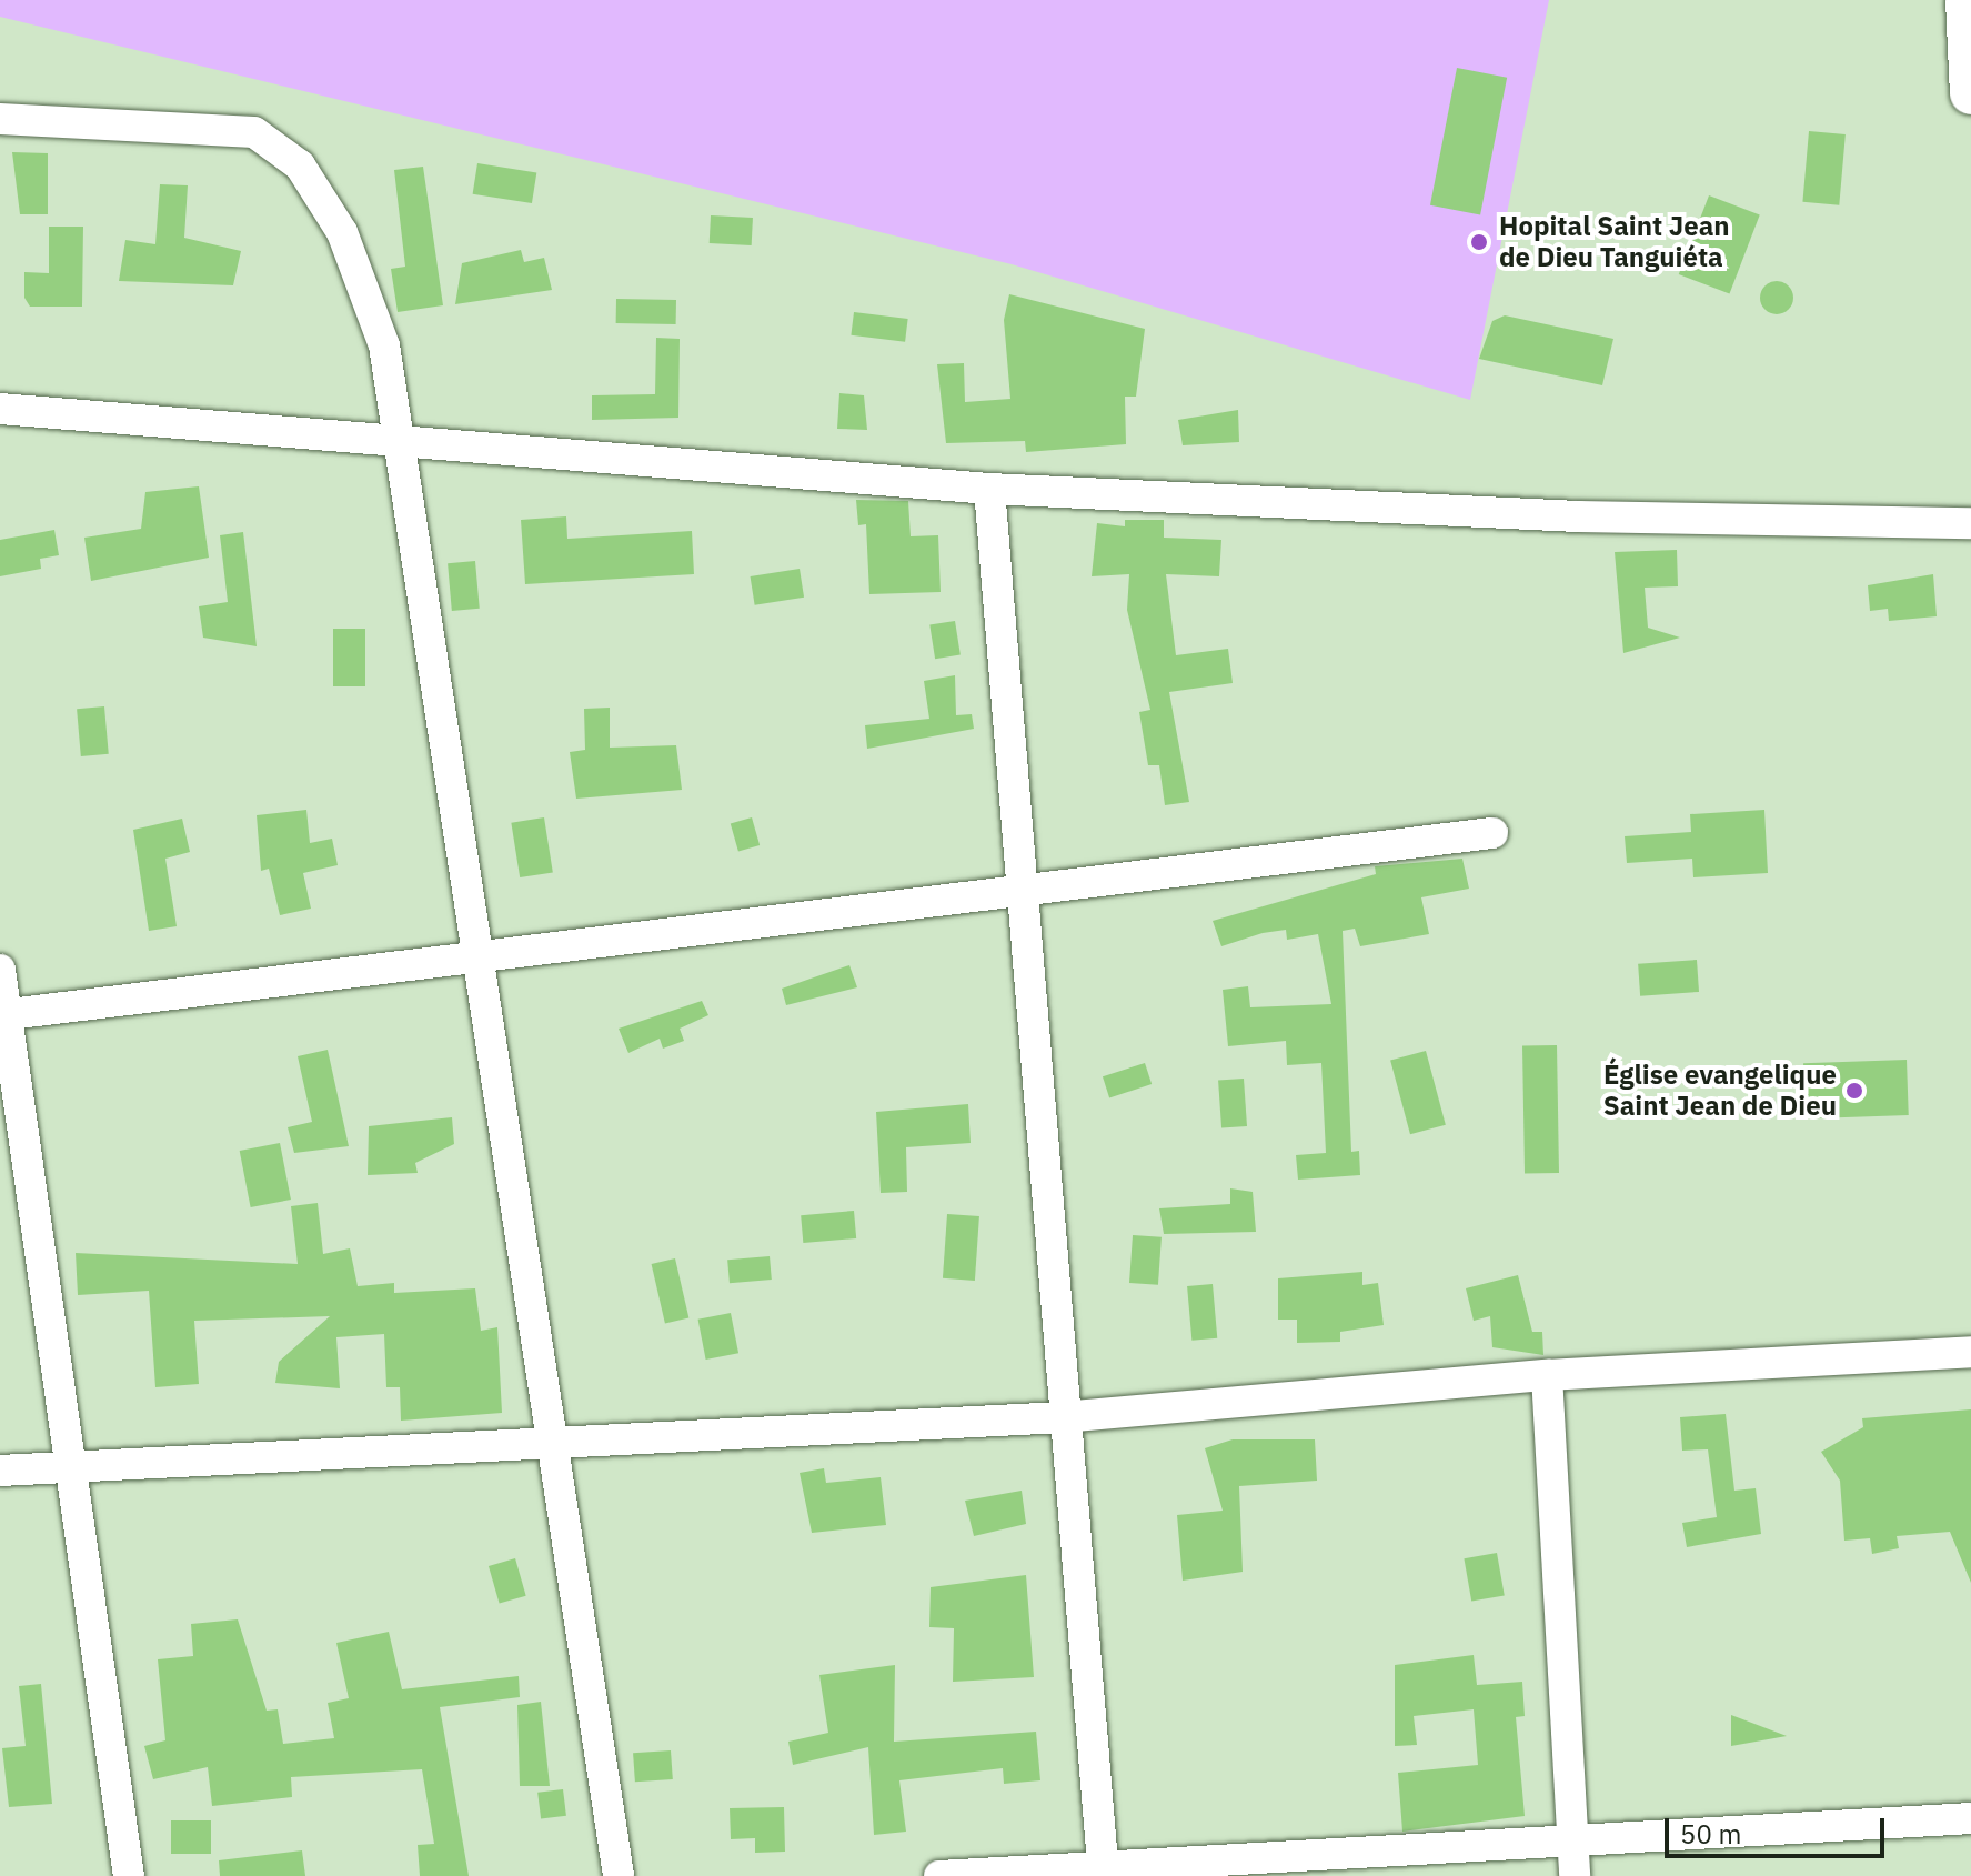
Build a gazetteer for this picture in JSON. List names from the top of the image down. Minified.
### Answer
{"places":["Hopital Saint Jean de Dieu Tanguiéta","Église evangelique Saint Jean de Dieu"],"scale_bar":"50 m"}
